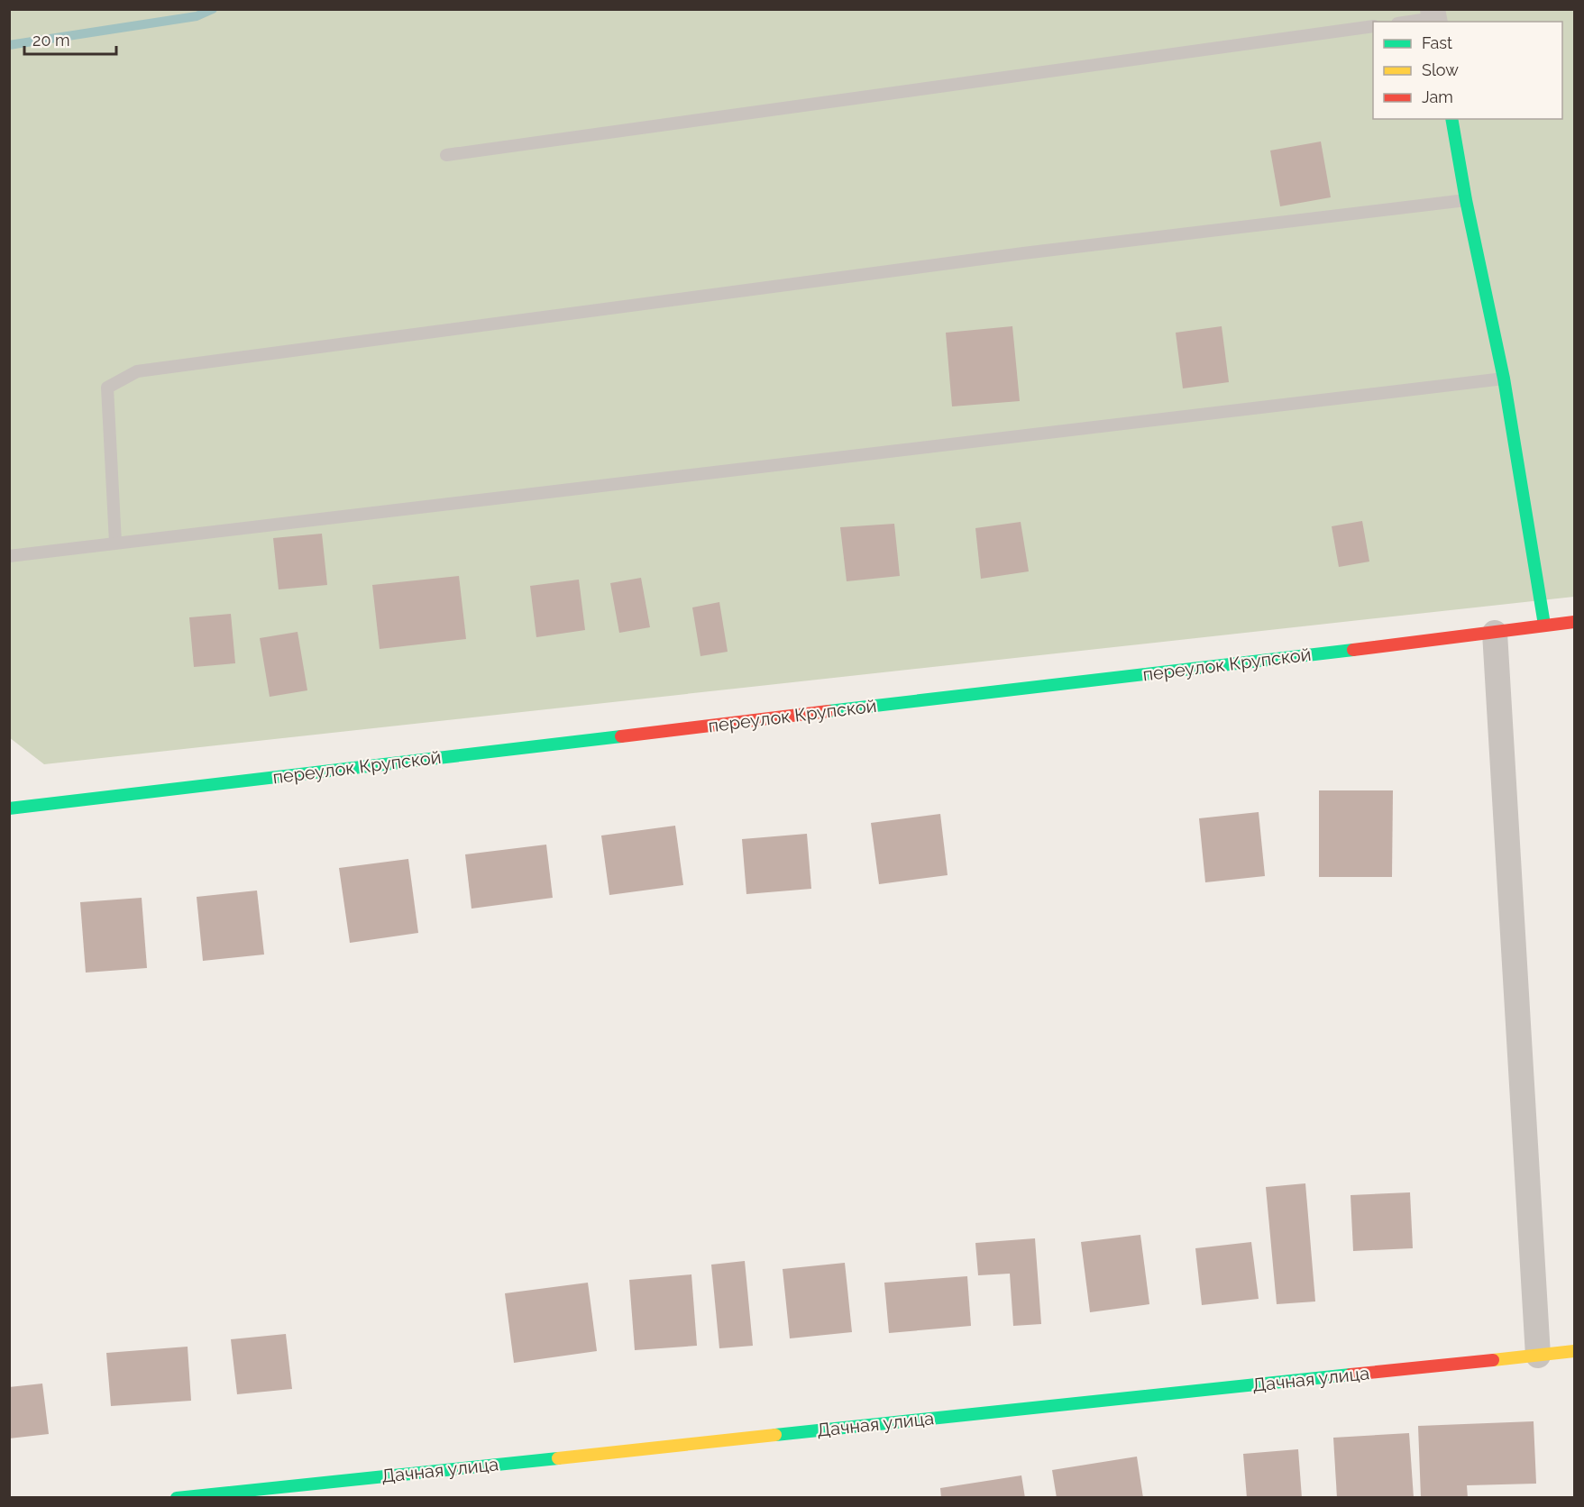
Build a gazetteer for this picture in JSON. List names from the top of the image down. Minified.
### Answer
{"streets":{"street":["переулок Крупской","Дачная улица"]},"legend":["Fast","Slow","Jam"],"scale_bar":"20 m"}
